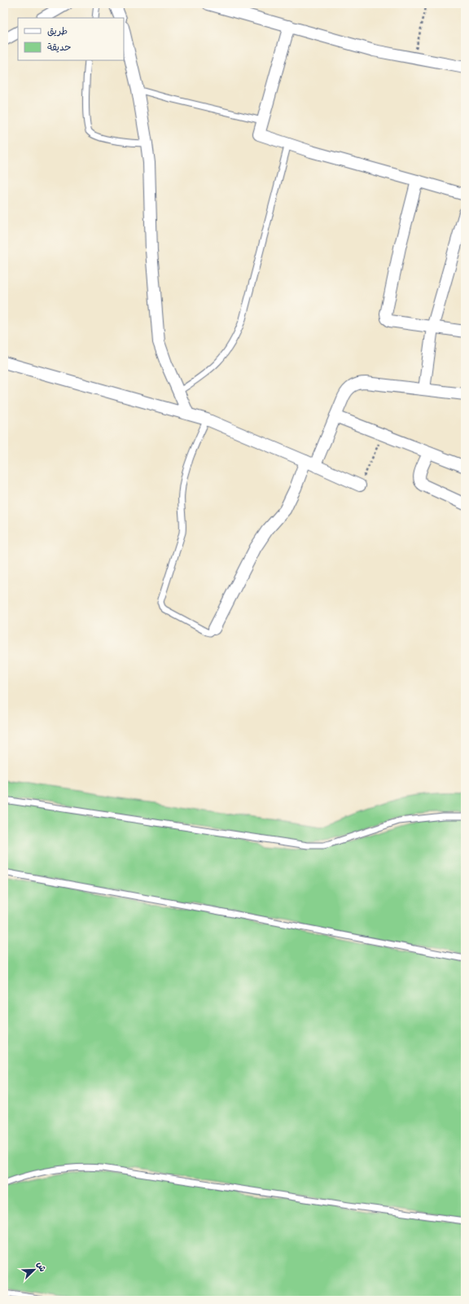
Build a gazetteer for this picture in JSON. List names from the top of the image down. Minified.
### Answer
{"legend":["طريق","حديقة"],"north":"top right"}
